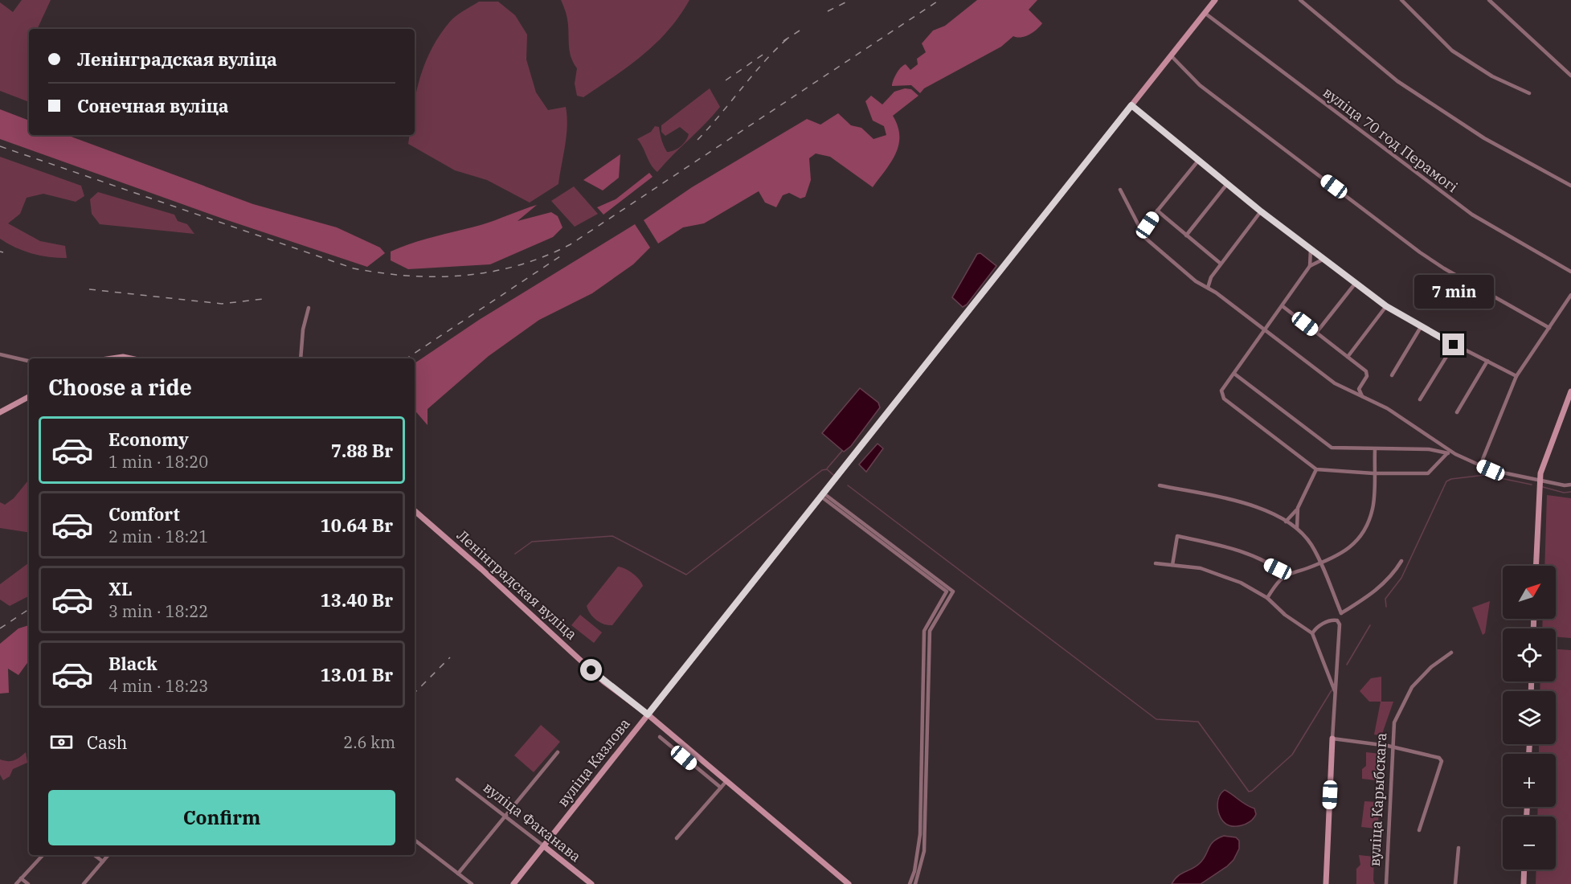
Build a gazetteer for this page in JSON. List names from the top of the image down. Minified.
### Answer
{"streets":{"main road":["Ленінградская вуліца","вуліца Казлова","вуліца Факанава"],"street":["вуліца 70 год Перамогі","вуліца Карыбскага"]},"crossings":[["вуліца 70 год Перамогі","вуліца Казлова"],["Ленінградская вуліца","вуліца Казлова"],["вуліца Казлова","вуліца Факанава"]],"north":"top right","page":{"banner":["Ленінградская вуліца","Сонечная вуліца"],"bubble":"7 min","heading":"Choose a ride","list":[{"name":"Economy","note":"1 min · 18:20","value":"7.88 Br"},{"name":"Comfort","note":"2 min · 18:21","value":"10.64 Br"},{"name":"XL","note":"3 min · 18:22","value":"13.40 Br"},{"name":"Black","note":"4 min · 18:23","value":"13.01 Br"}],"map_buttons":["+","−"],"pay":["Cash","2.6 km"],"buttons":"Confirm"}}
